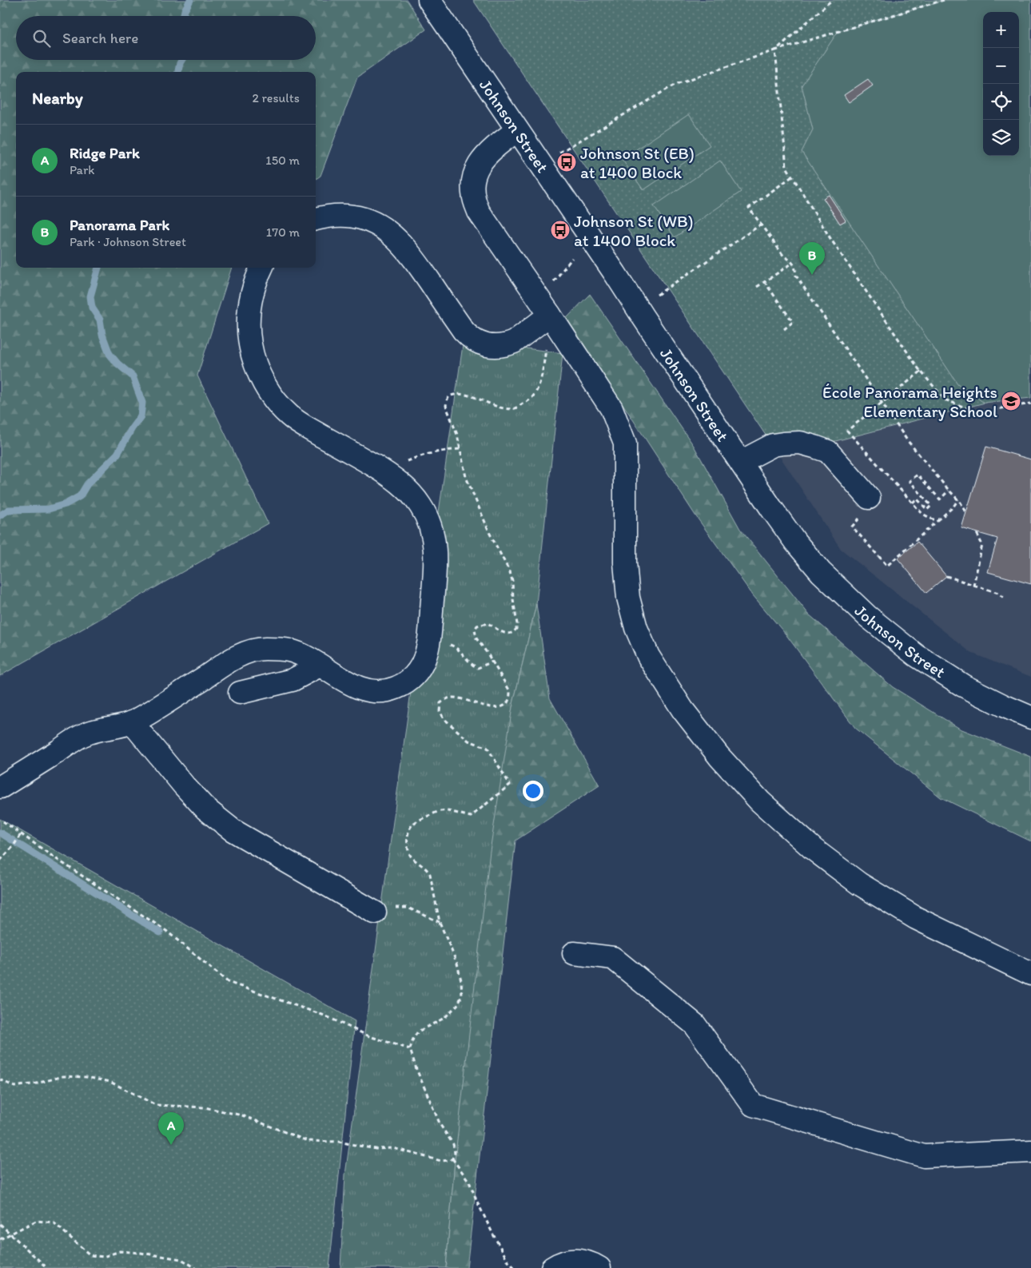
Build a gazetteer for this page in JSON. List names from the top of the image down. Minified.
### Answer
{"streets":{"street":["Johnson Street"]},"places":{"bus stop":["Johnson St (EB) at 1400 Block","Johnson St (WB) at 1400 Block"],"school or university":["École Panorama Heights Elementary School"]},"page":{"map_buttons":["+","−"],"search":"Search here","heading":["Nearby","2 results"],"list":[{"mark":"A","name":"Ridge Park","note":"Park","value":"150 m"},{"mark":"B","name":"Panorama Park","note":"Park · Johnson Street","value":"170 m"}],"pins":["B","A"]}}
